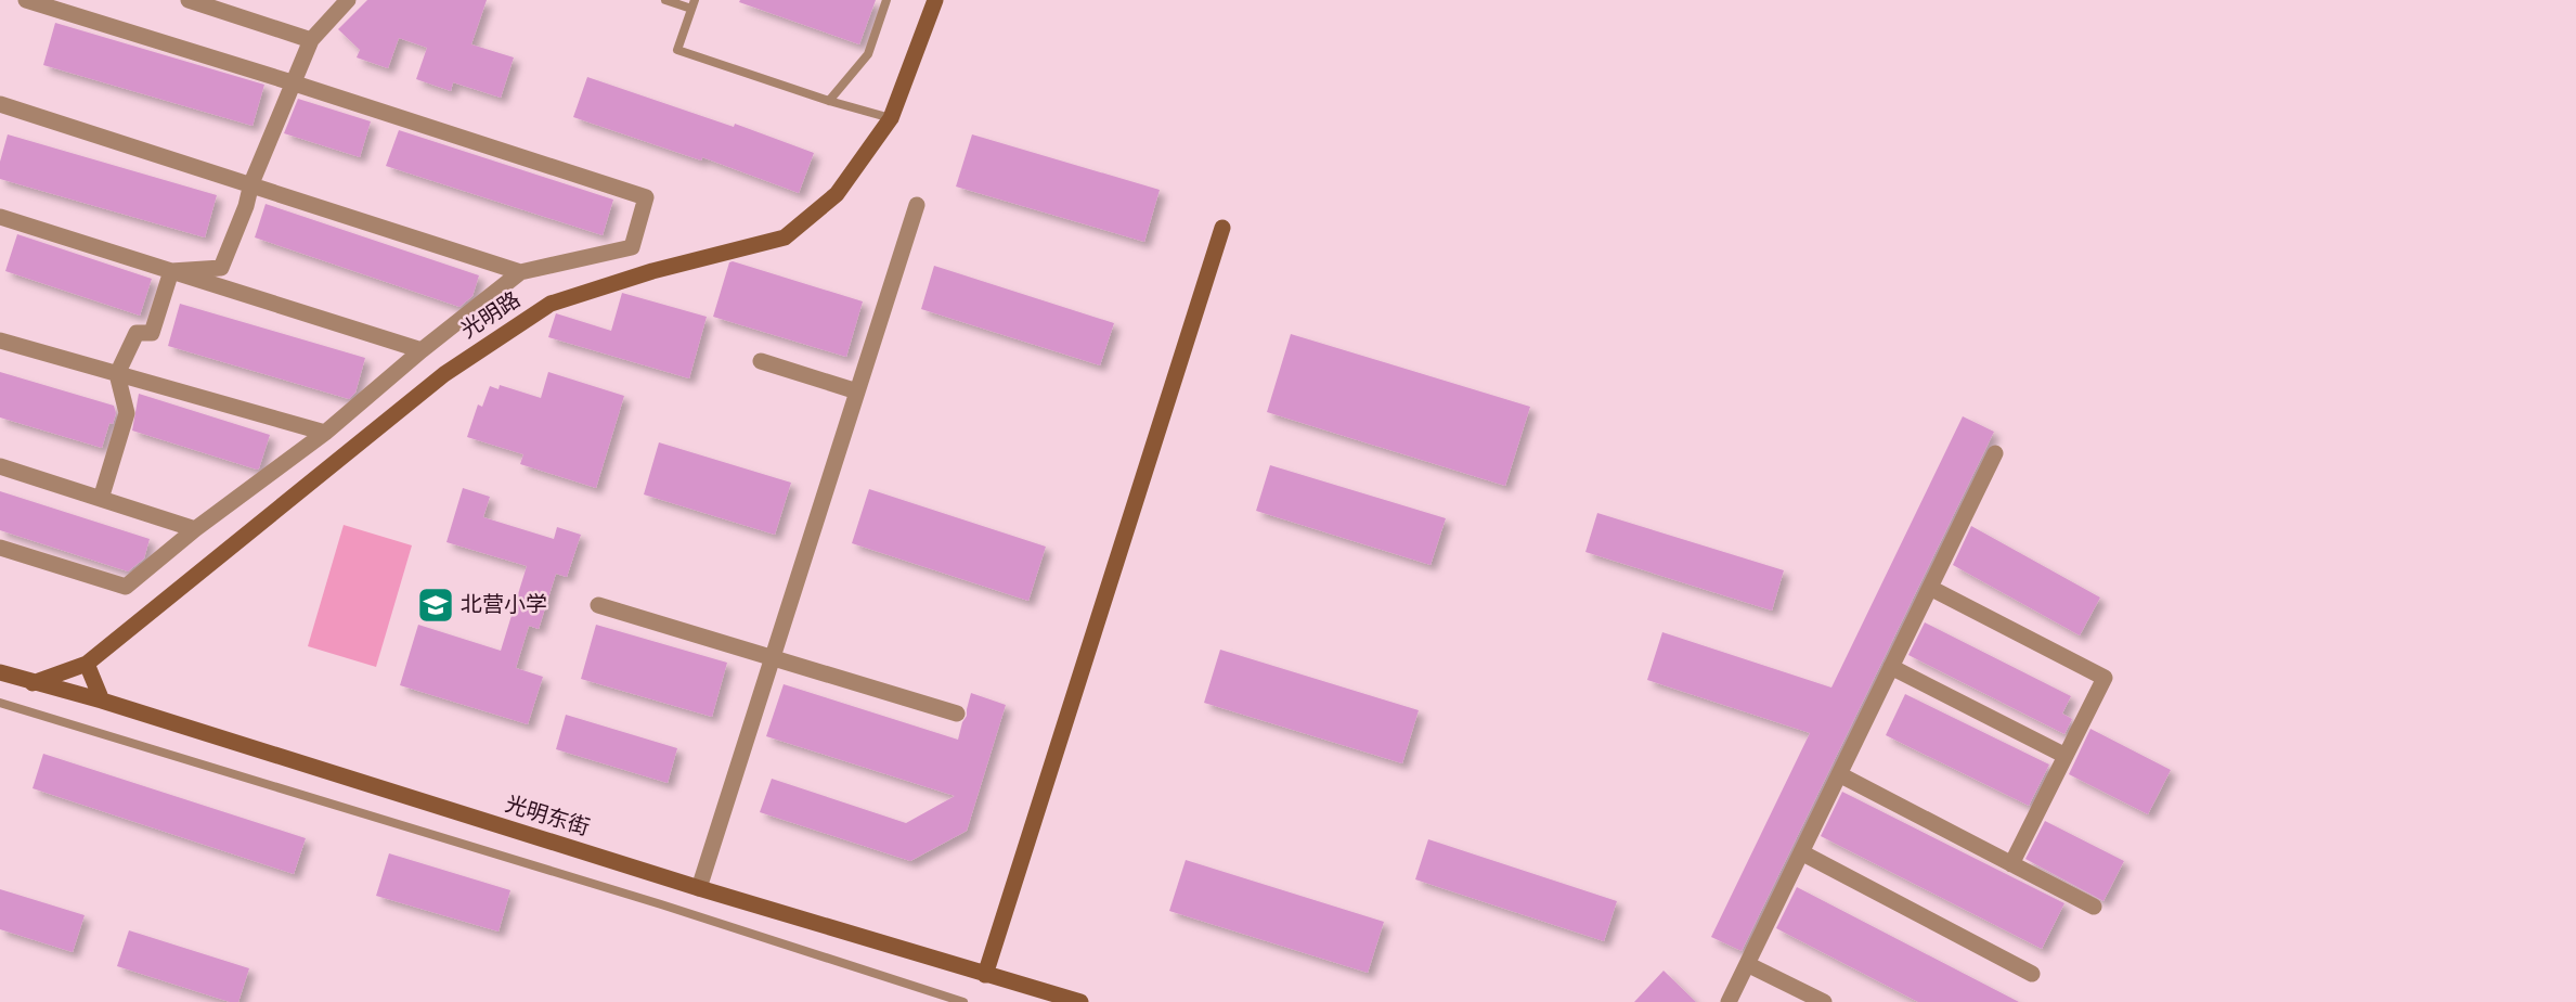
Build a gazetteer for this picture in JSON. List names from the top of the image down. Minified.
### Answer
{"streets":{"street":["光明路","光明东街"]},"crossings":[["光明路","光明东街"]],"places":{"school or university":["北营小学"]}}
